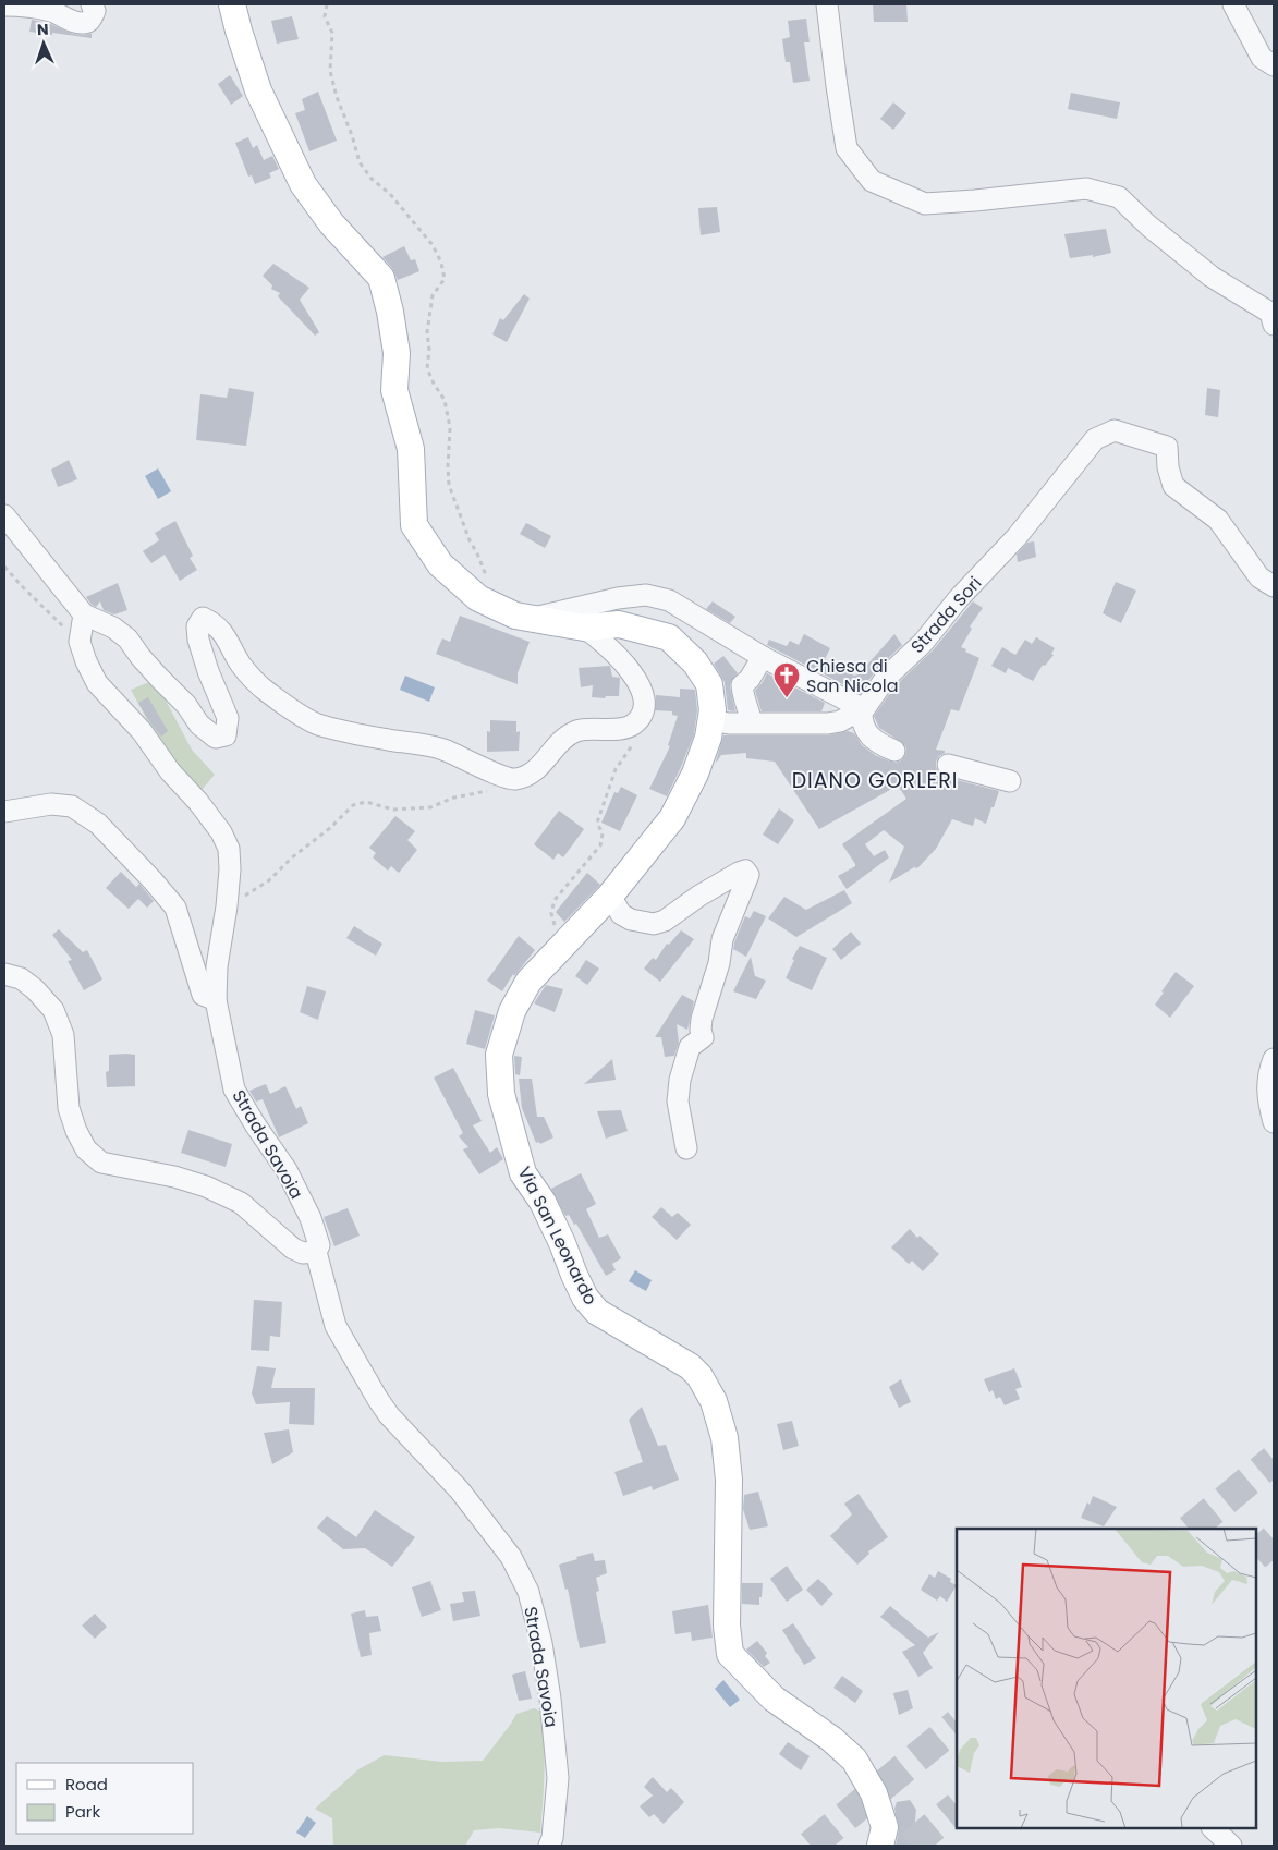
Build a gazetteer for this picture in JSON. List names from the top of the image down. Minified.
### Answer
{"streets":{"main road":["Via San Leonardo"],"street":["Strada Sori","Strada Savoia"]},"districts":["DIANO GORLERI"],"places":{"church":["Chiesa di San Nicola"]},"legend":["Road","Park"],"north":"top"}
